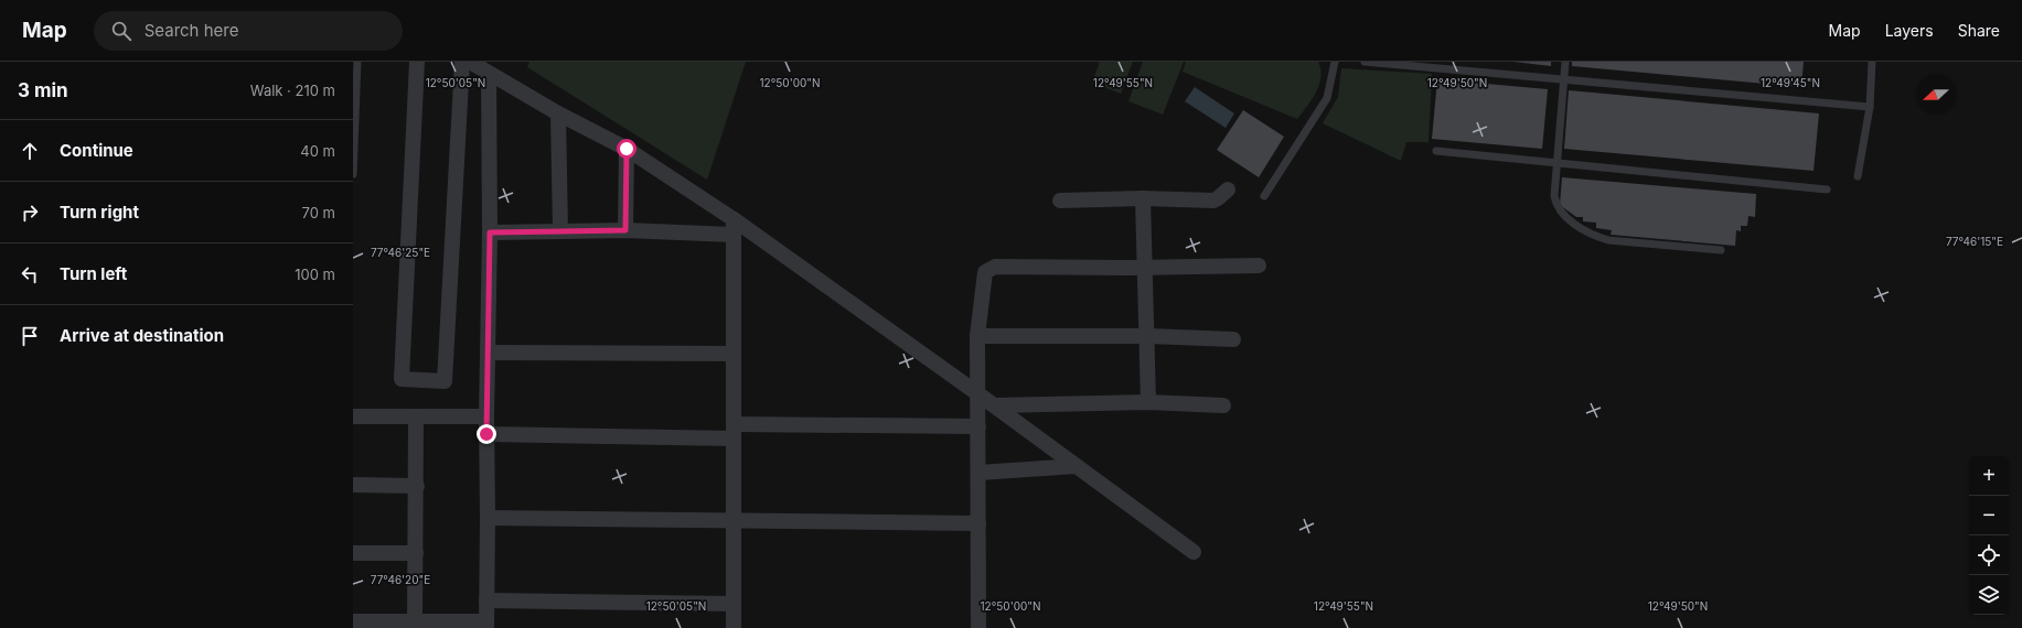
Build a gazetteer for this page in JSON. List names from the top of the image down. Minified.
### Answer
{"north":"left","page":{"header":"Map","search":"Search here","nav":["Map","Layers","Share"],"heading":["3 min","Walk · 210 m"],"list":[["Continue","40 m"],["Turn right","70 m"],["Turn left","100 m"],"Arrive at destination"],"map_buttons":["+","−"]},"coordinates":["12°50'00\"N","12°49'50\"N","12°49'45\"N","12°50'05\"N","12°49'55\"N","77°46'15\"E","77°46'25\"E","77°46'20\"E"]}
